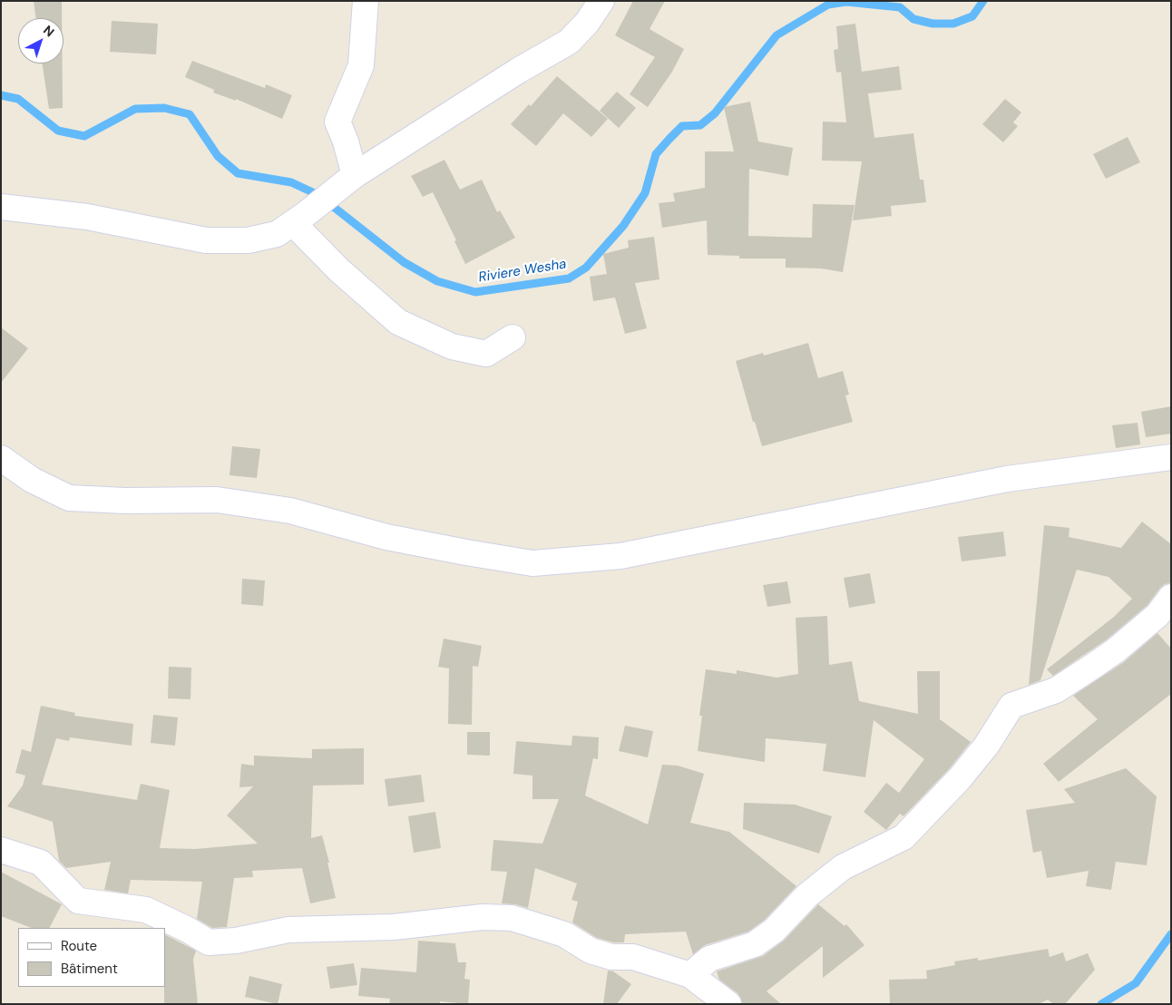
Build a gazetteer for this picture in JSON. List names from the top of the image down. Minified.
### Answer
{"water":["Riviere Wesha"],"legend":["Route","Bâtiment"],"north":"top right"}
